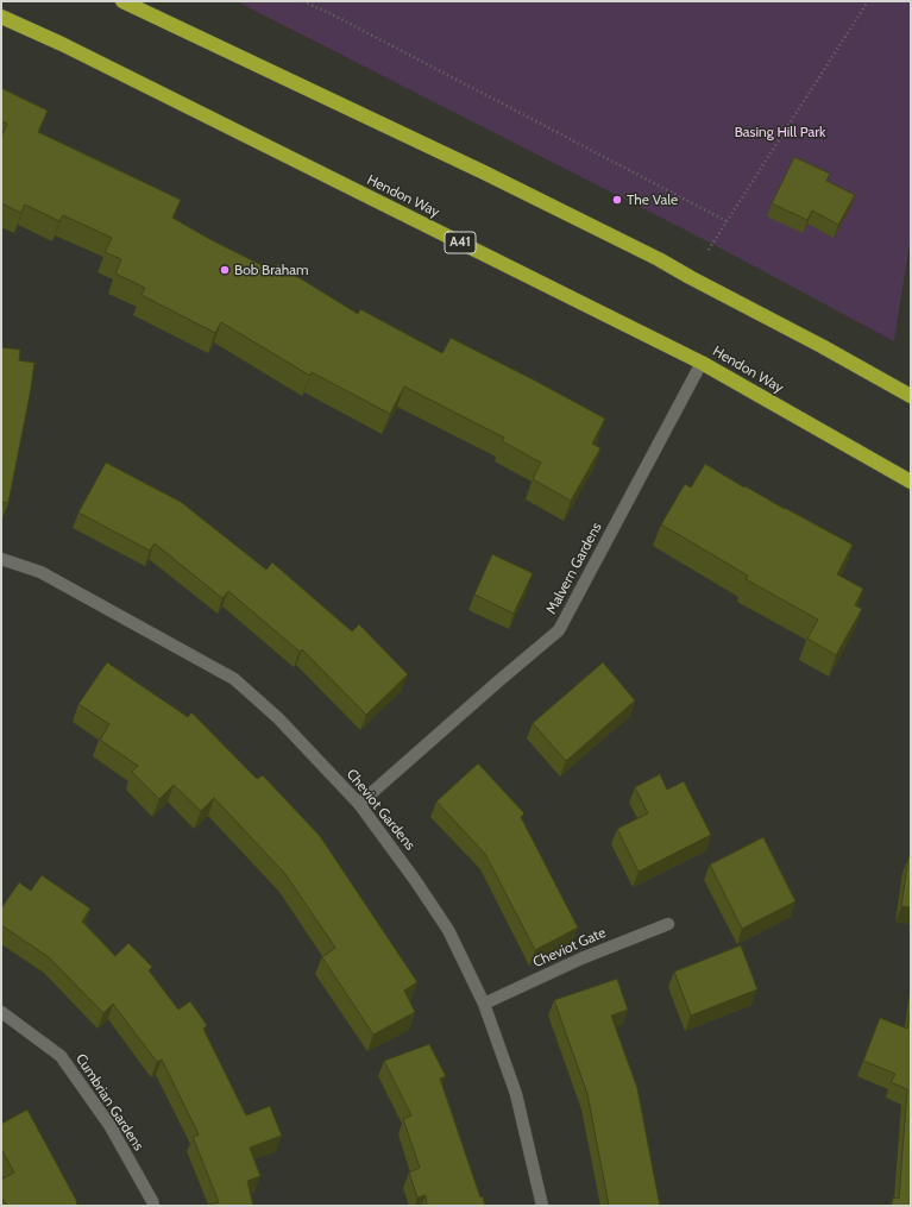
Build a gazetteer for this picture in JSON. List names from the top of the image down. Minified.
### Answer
{"streets":{"highway":["Hendon Way","A41"],"street":["Malvern Gardens","Cheviot Gardens","Cheviot Gate","Cumbrian Gardens"]},"crossings":[["Hendon Way","Malvern Gardens"],["Malvern Gardens","Cheviot Gardens"],["Cheviot Gardens","Cheviot Gate"]],"parks":["Basing Hill Park"],"places":["The Vale","Bob Braham"]}
